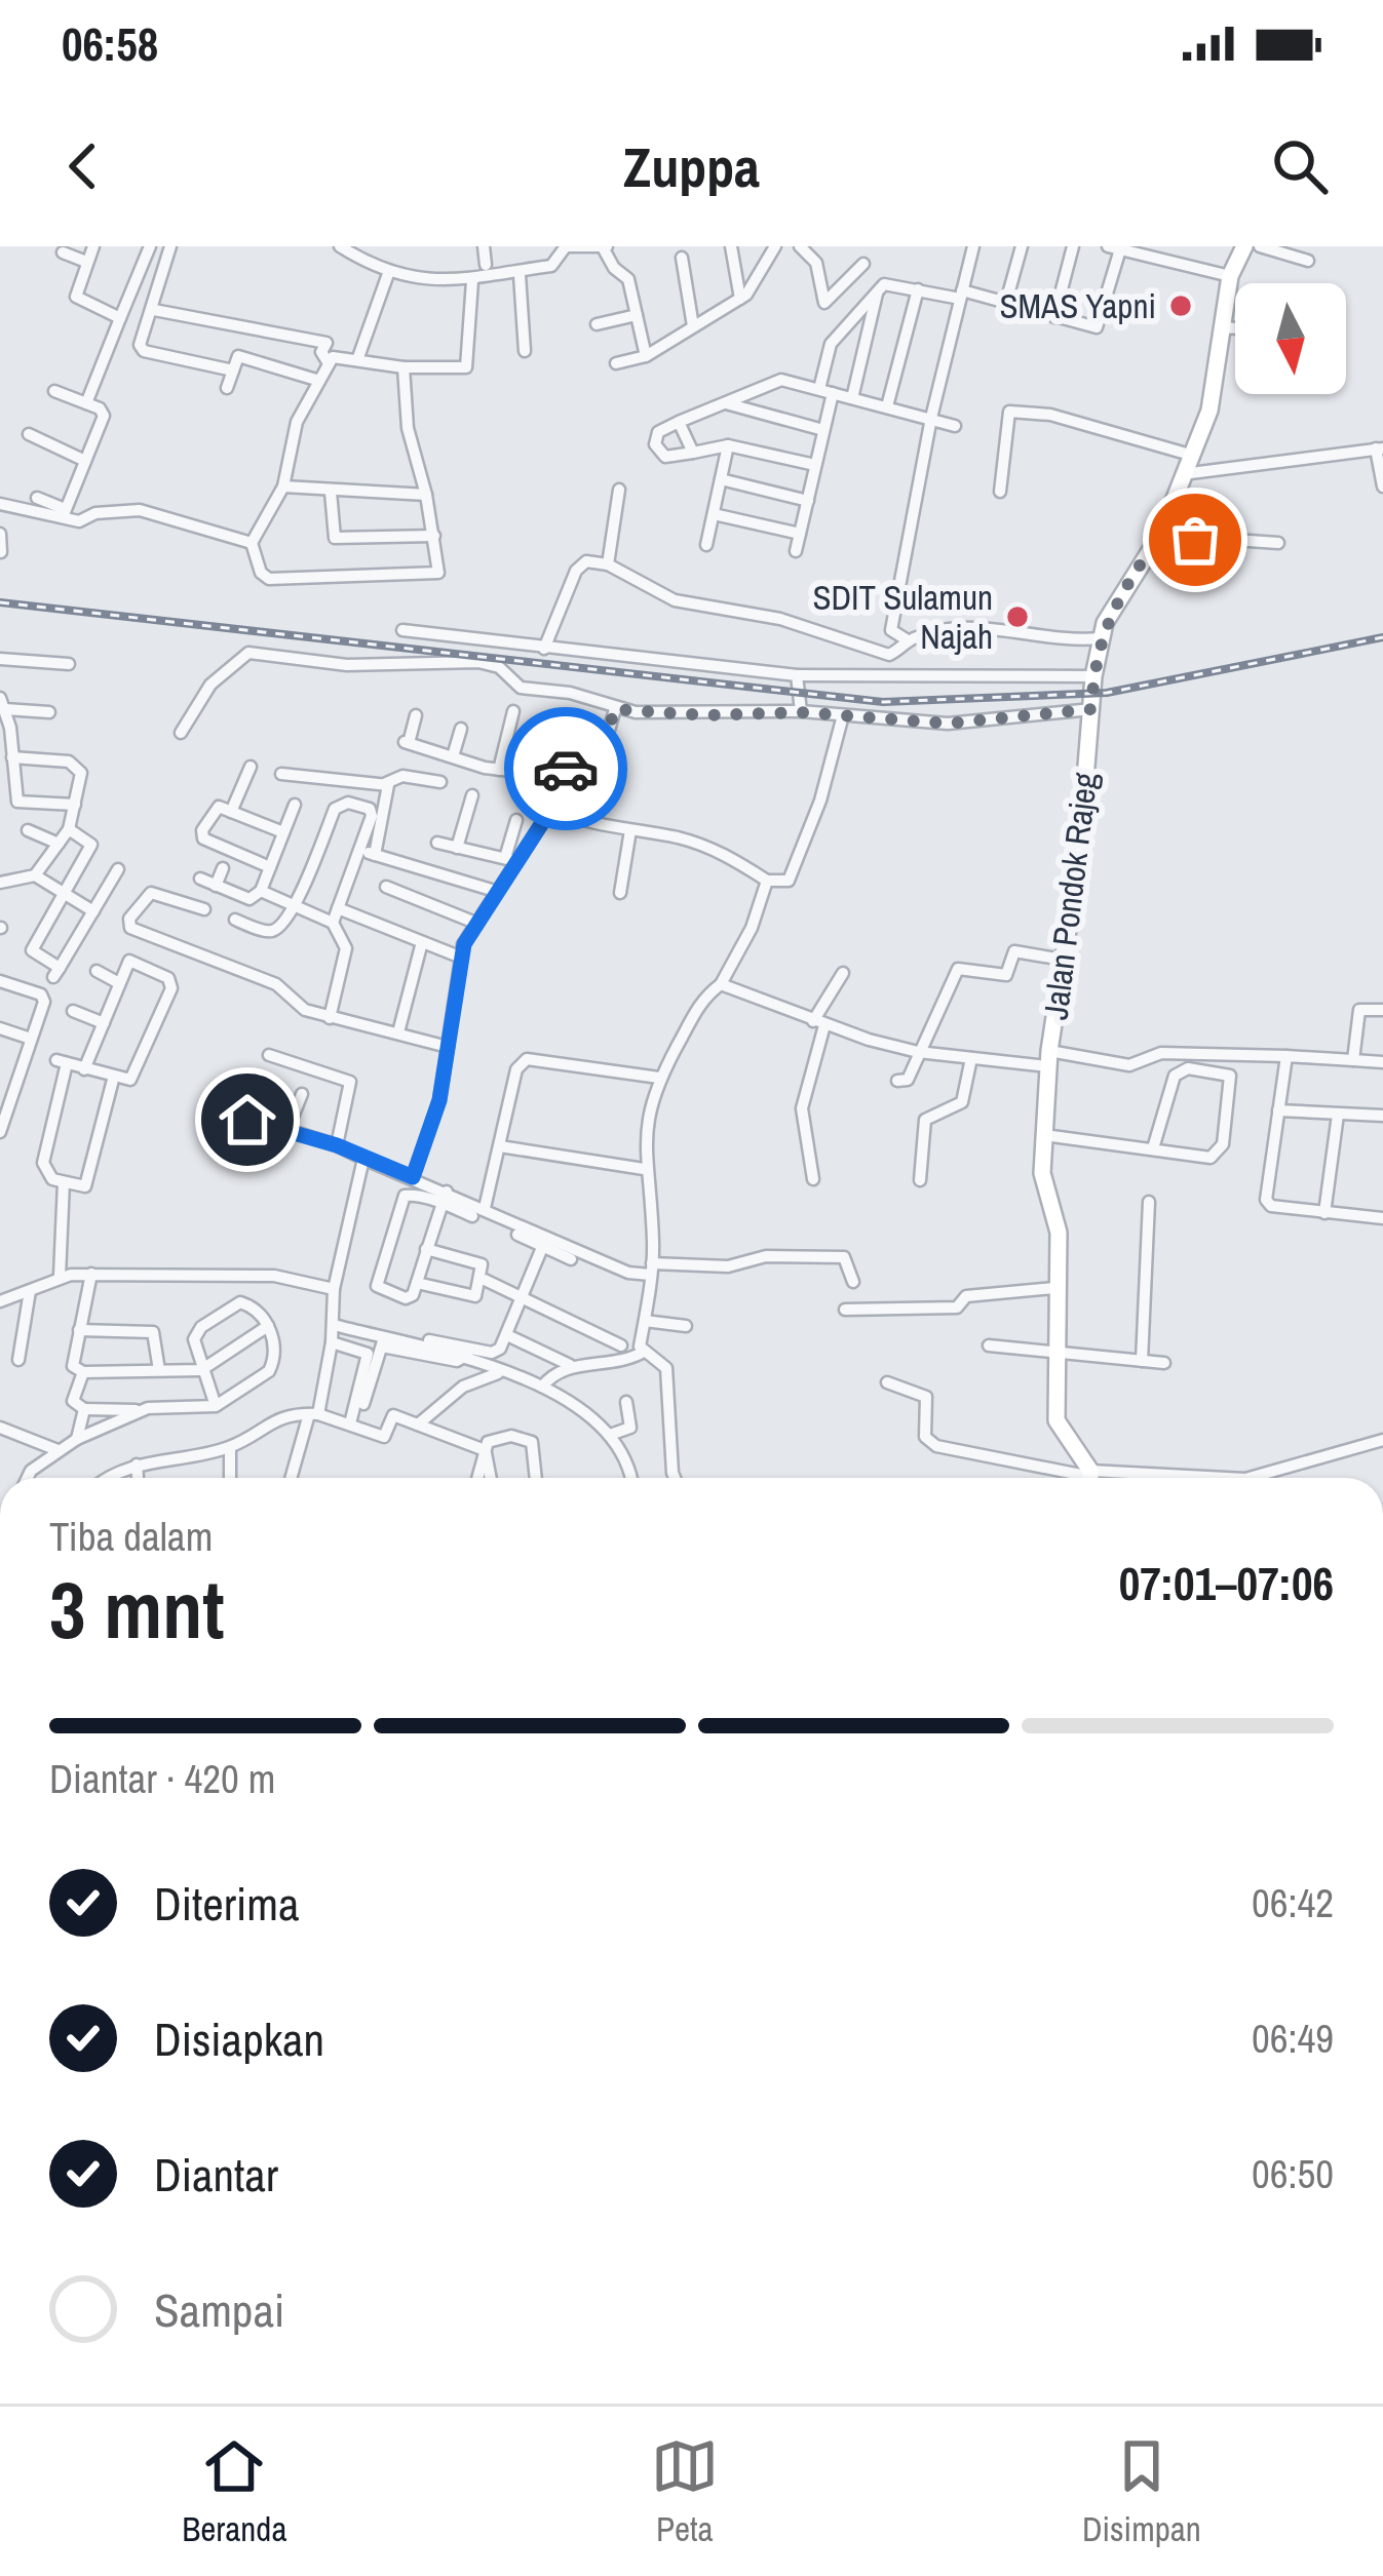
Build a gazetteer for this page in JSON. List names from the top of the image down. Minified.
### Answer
{"streets":{"main road":["Jalan Pondok Rajeg"]},"places":["SMAS Yapni","SDIT Sulamun Najah"],"north":"bottom","page":{"status":"06:58","header":"Zuppa","heading":["3 mnt","Tiba dalam","07:01–07:06"],"bar":"Diantar · 420 m","list":[["Diterima","06:42"],["Disiapkan","06:49"],["Diantar","06:50"],"Sampai"],"tabs":["Beranda","Peta","Disimpan"]}}
